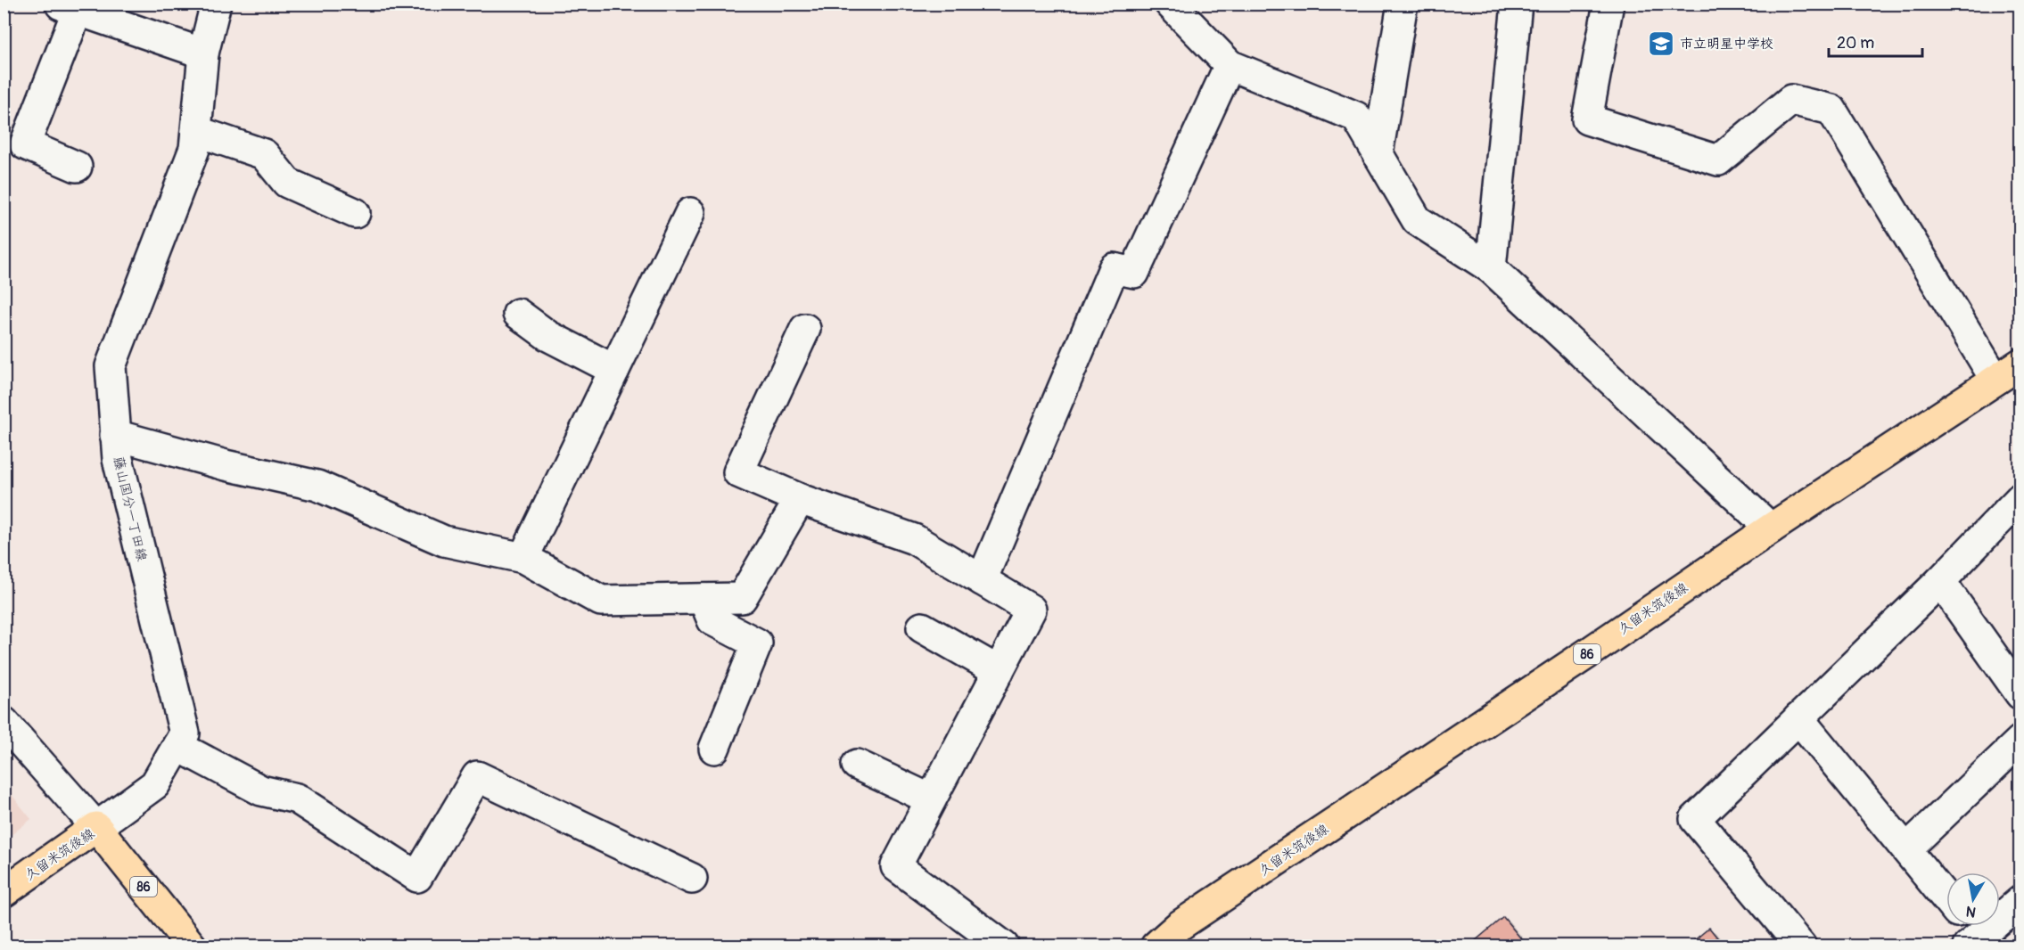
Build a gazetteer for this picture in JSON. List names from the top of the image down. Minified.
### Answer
{"streets":{"main road":["久留米筑後線","86"],"street":["藤山国分一丁田線"]},"crossings":[["藤山国分一丁田線","久留米筑後線"]],"places":{"school or university":["市立明星中学校"]},"scale_bar":"20 m","north":"bottom"}
